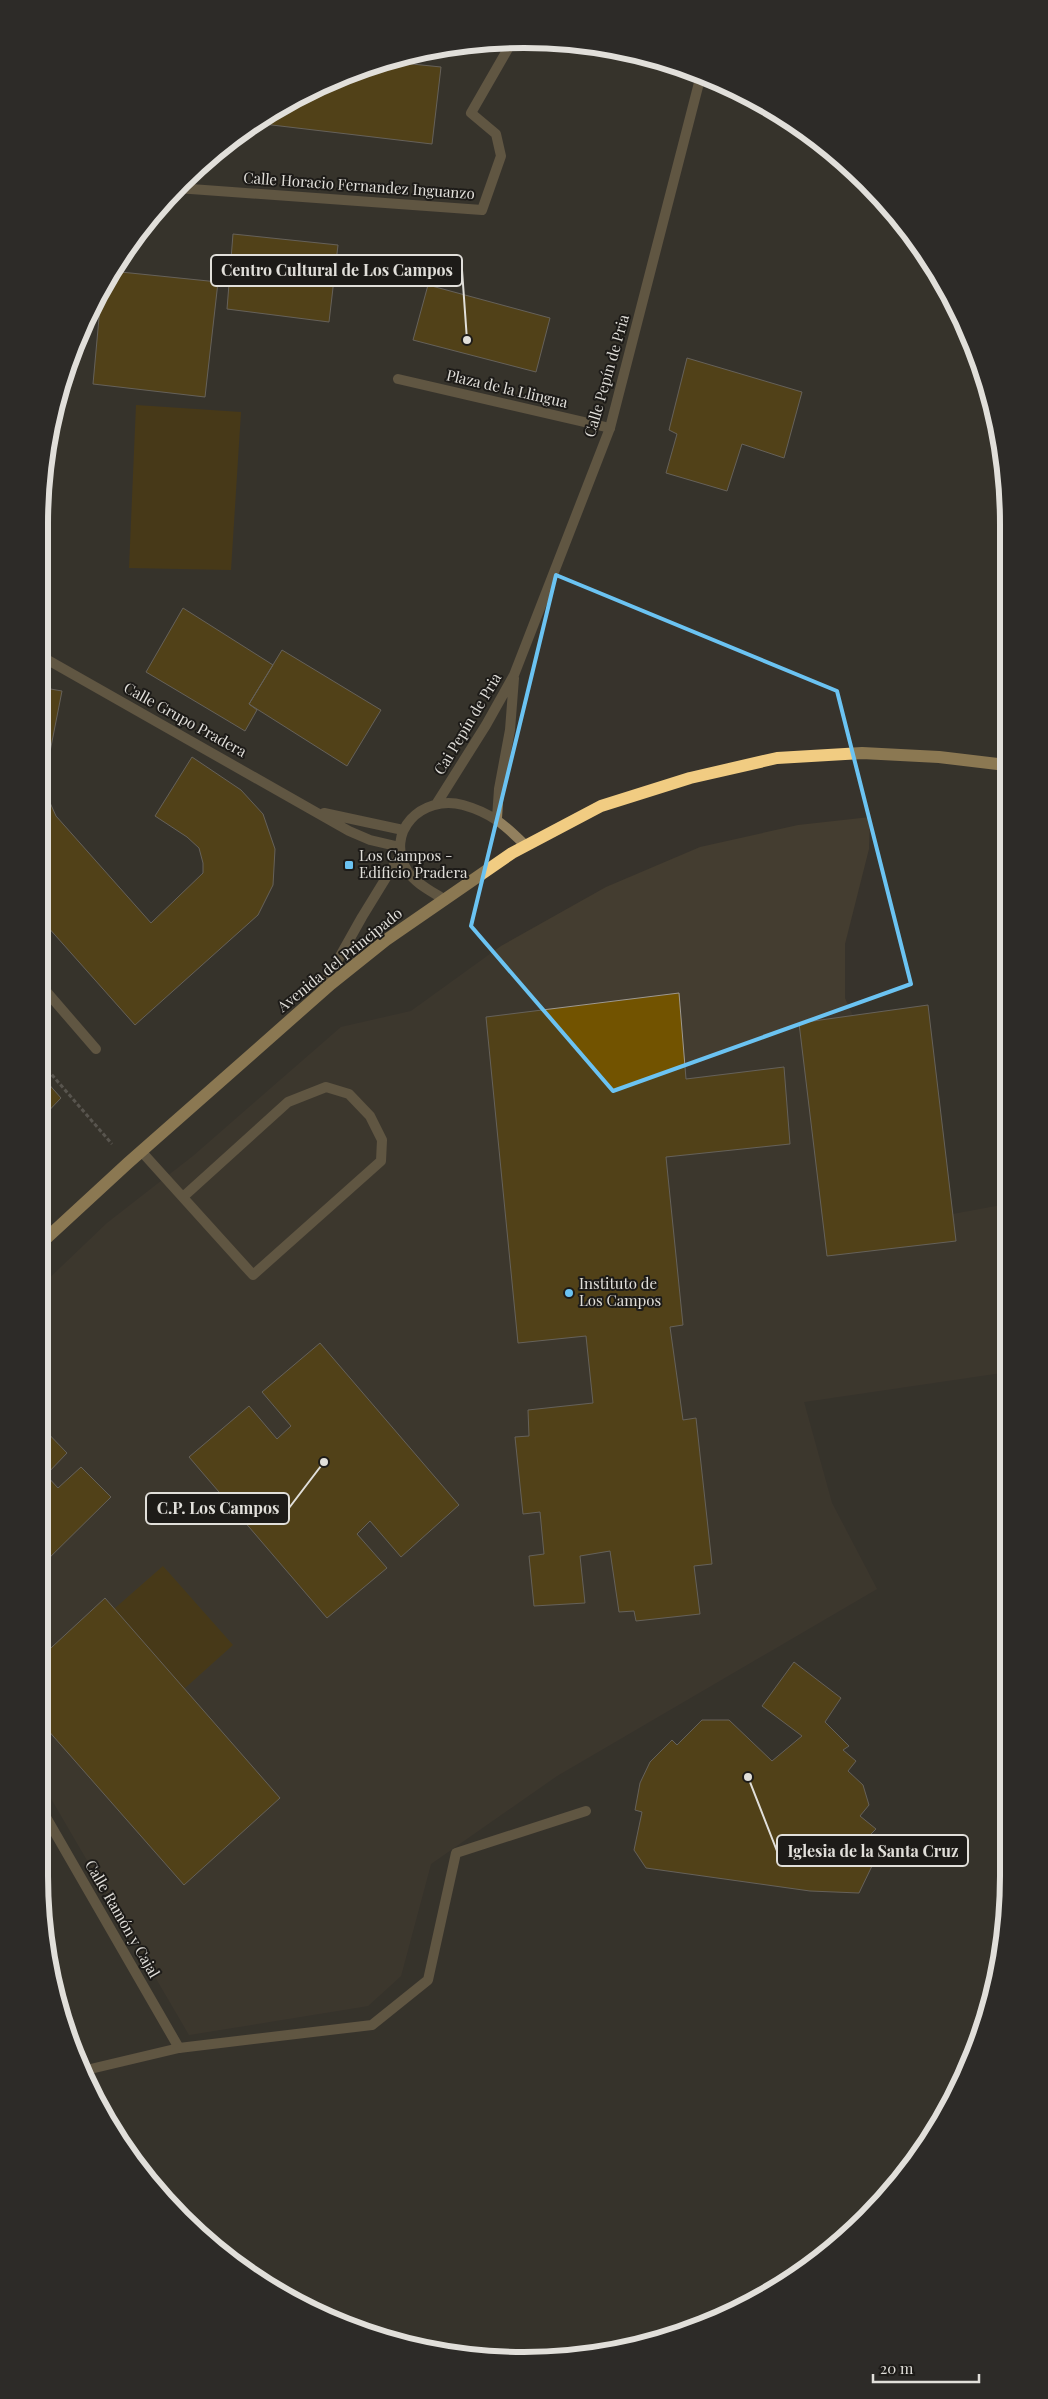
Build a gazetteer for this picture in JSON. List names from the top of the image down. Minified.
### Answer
{"streets":{"main road":["Avenida del Principado"],"street":["Calle Horacio Fernandez Inguanzo","Calle Pepín de Pria","Plaza de la Llingua","Calle Grupo Pradera","Cai Pepín de Pria","Calle Ramón y Cajal"]},"crossings":[["Calle Pepín de Pria","Plaza de la Llingua"],["Calle Pepín de Pria","Cai Pepín de Pria"]],"places":{"other":["Centro Cultural de Los Campos","Instituto de Los Campos","C.P. Los Campos","Iglesia de la Santa Cruz"],"transit":["Los Campos - Edificio Pradera"]},"scale_bar":"20 m"}
